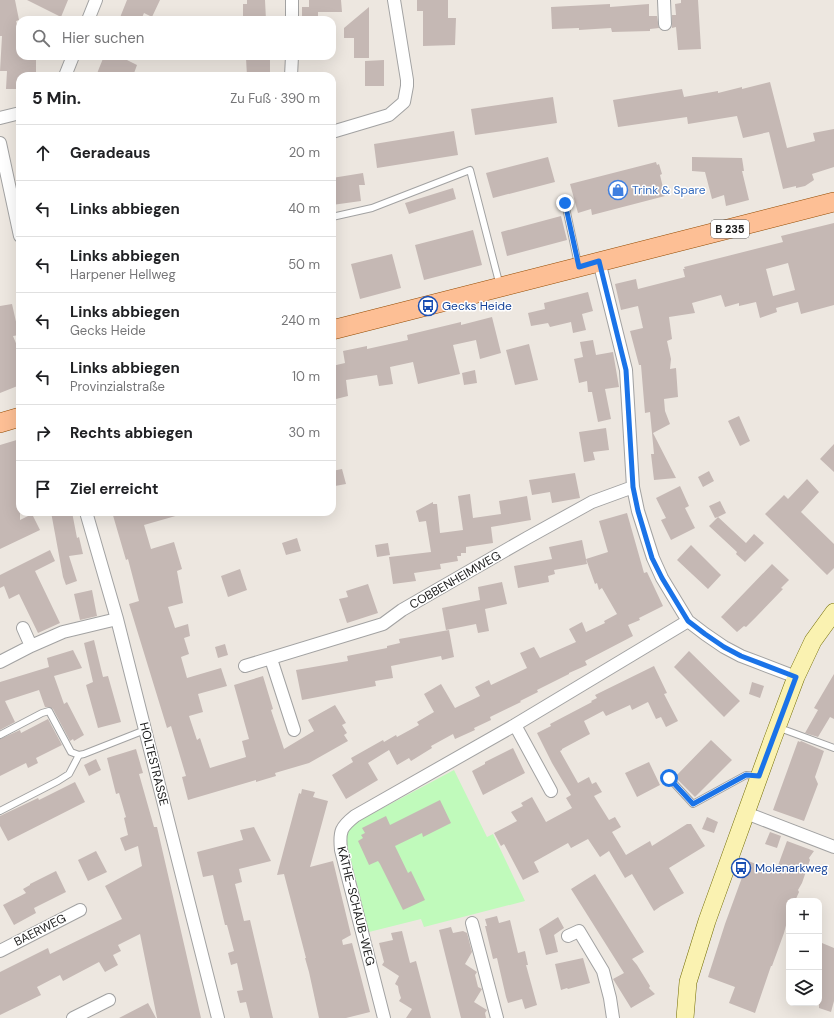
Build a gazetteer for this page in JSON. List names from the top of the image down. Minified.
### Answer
{"streets":{"main road":["B 235"],"street":["COBBENHEIMWEG","HOLTESTRASSE","KÄTHE-SCHAUB-WEG","BAERWEG"]},"places":{"shop":["Trink & Spare"],"bus stop":["Gecks Heide","Molenarkweg"]},"page":{"search":"Hier suchen","heading":["5 Min.","Zu Fuß · 390 m"],"list":[["Geradeaus","20 m"],["Links abbiegen","40 m"],["Links abbiegen","Harpener Hellweg","50 m"],["Links abbiegen","Gecks Heide","240 m"],["Links abbiegen","Provinzialstraße","10 m"],["Rechts abbiegen","30 m"],"Ziel erreicht"],"map_buttons":["+","−"]}}
